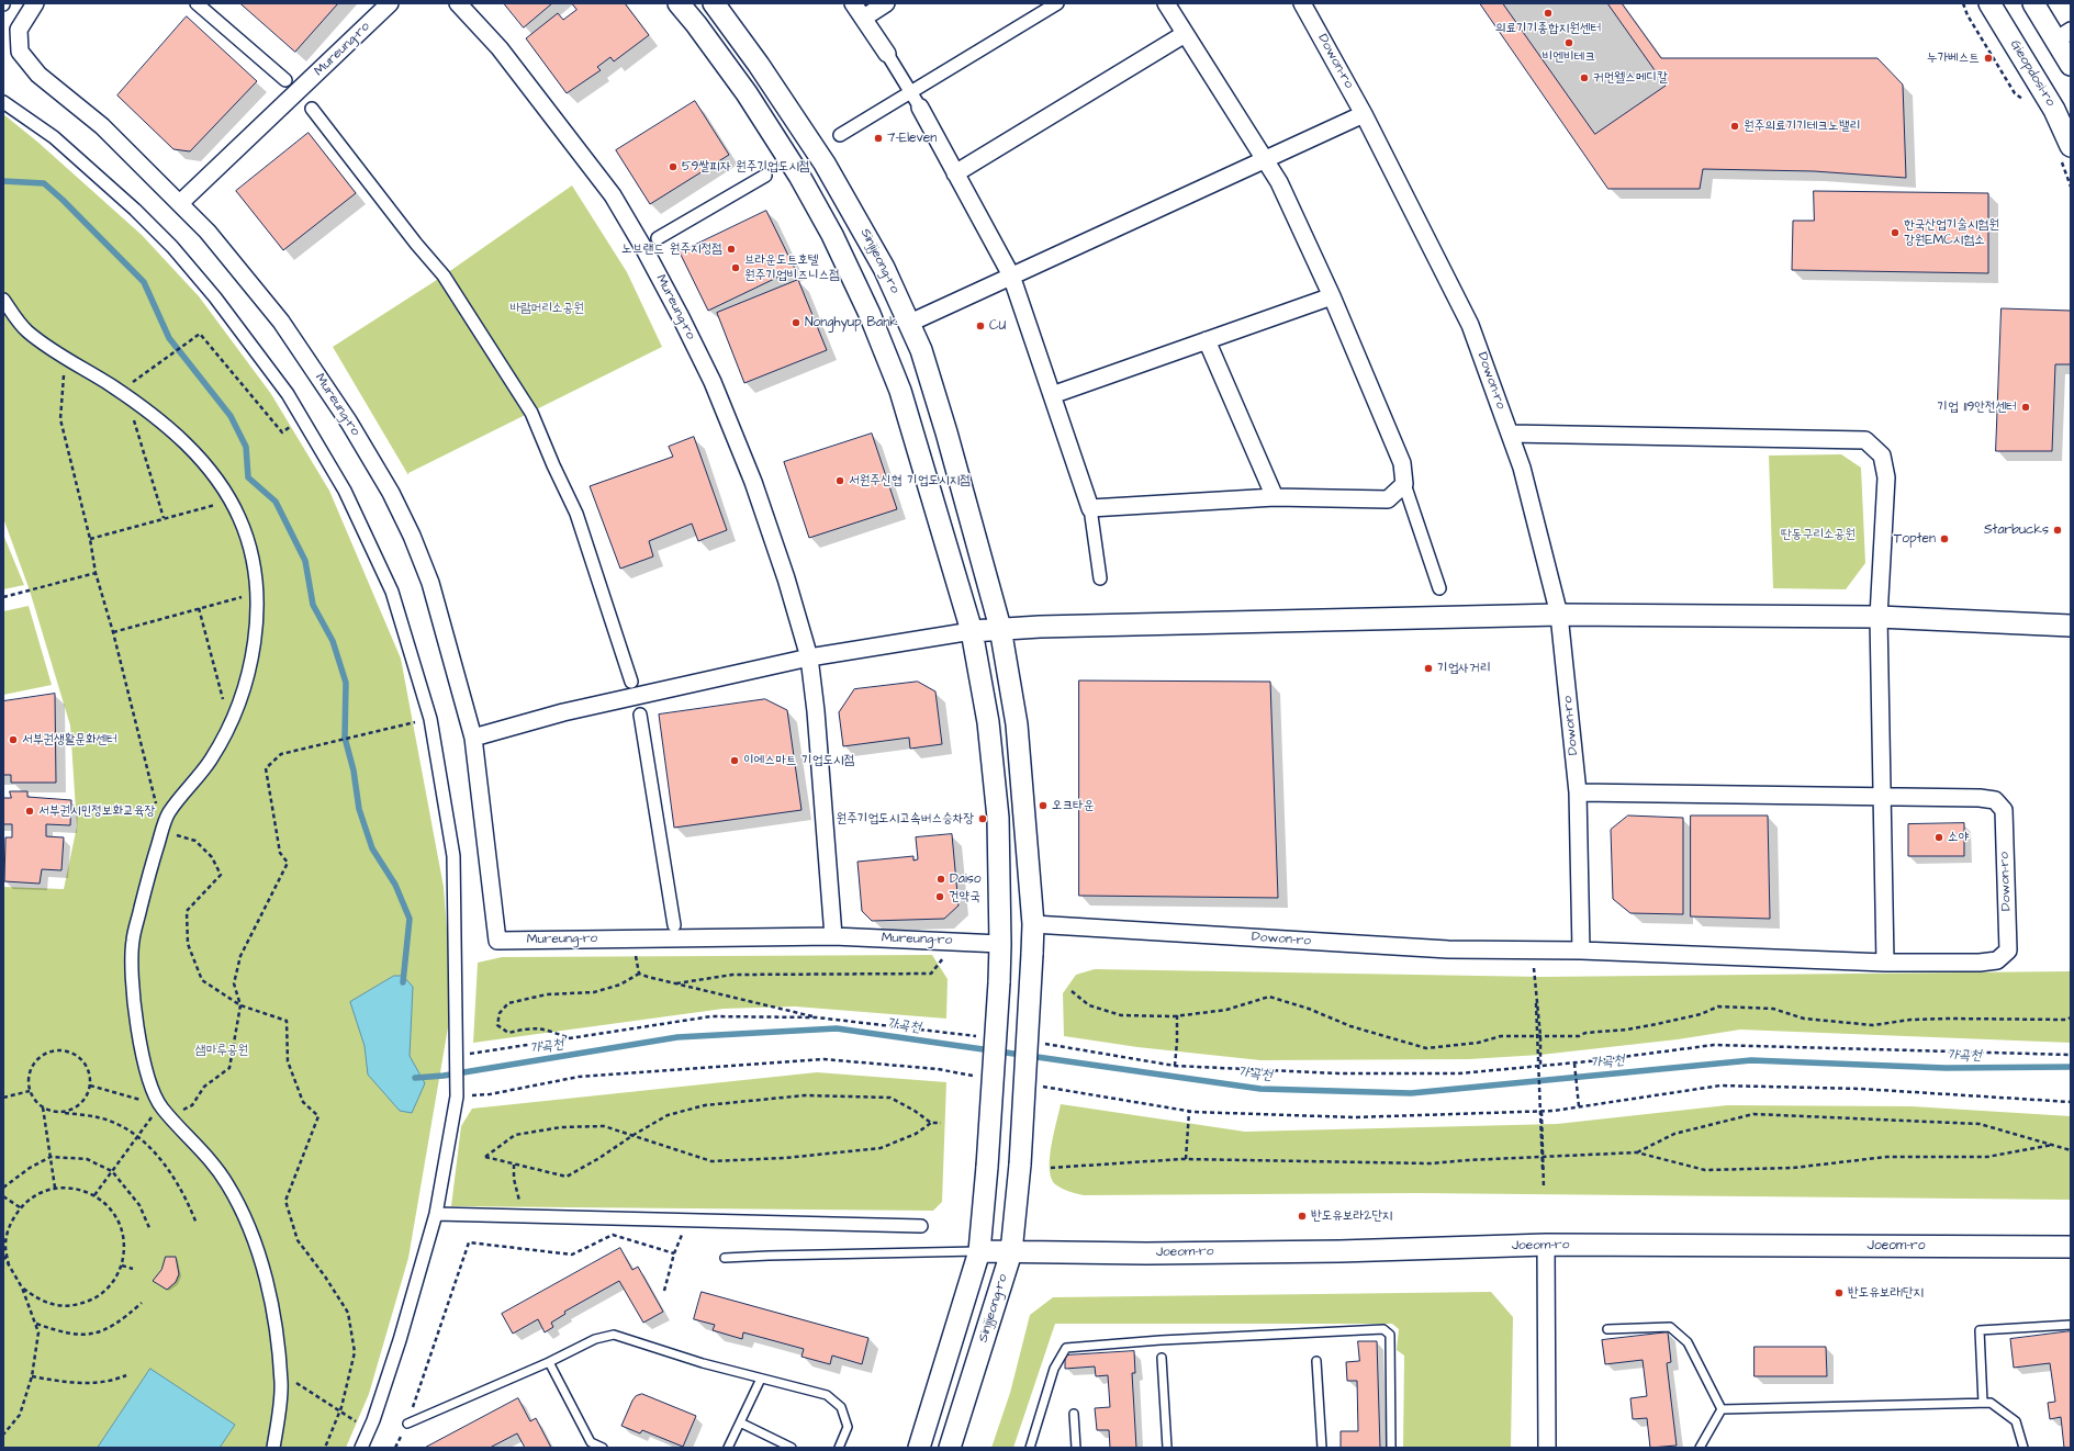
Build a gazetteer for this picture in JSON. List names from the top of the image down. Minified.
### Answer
{"streets":{"street":["Mureung-ro","Dowon-ro","Gieopdosi-ro","Sinjijeong-ro","Joeom-ro"]},"crossings":[["Dowon-ro","Sinjijeong-ro"],["Sinjijeong-ro","Joeom-ro"]],"water":["가곡천"],"parks":["바람머리소공원","딴동구리소공원","샘마루공원"],"places":["의료기기종합지원센터","비엔비테크","누가베스트","커먼웰스메디칼","원주의료기기테크노밸리","7-Eleven","59쌀피자 원주기업도시점","한국산업기술시험원 강원EMC시험소","노브랜드 원주지정점","브라운도트호텔 원주기업비즈니스점","Nonghyup Bank","CU","기업 119안전센터","서원주신협 기업도시지점","Starbucks","Topten","기업사거리","서부권생활문화센터","이에스마트 기업도시점","오크타운","서부권시민정보화교육장","원주기업도시고속버스승차장","소야","Daiso","건약국","반도유보라2단지","반도유보라1단지"]}
